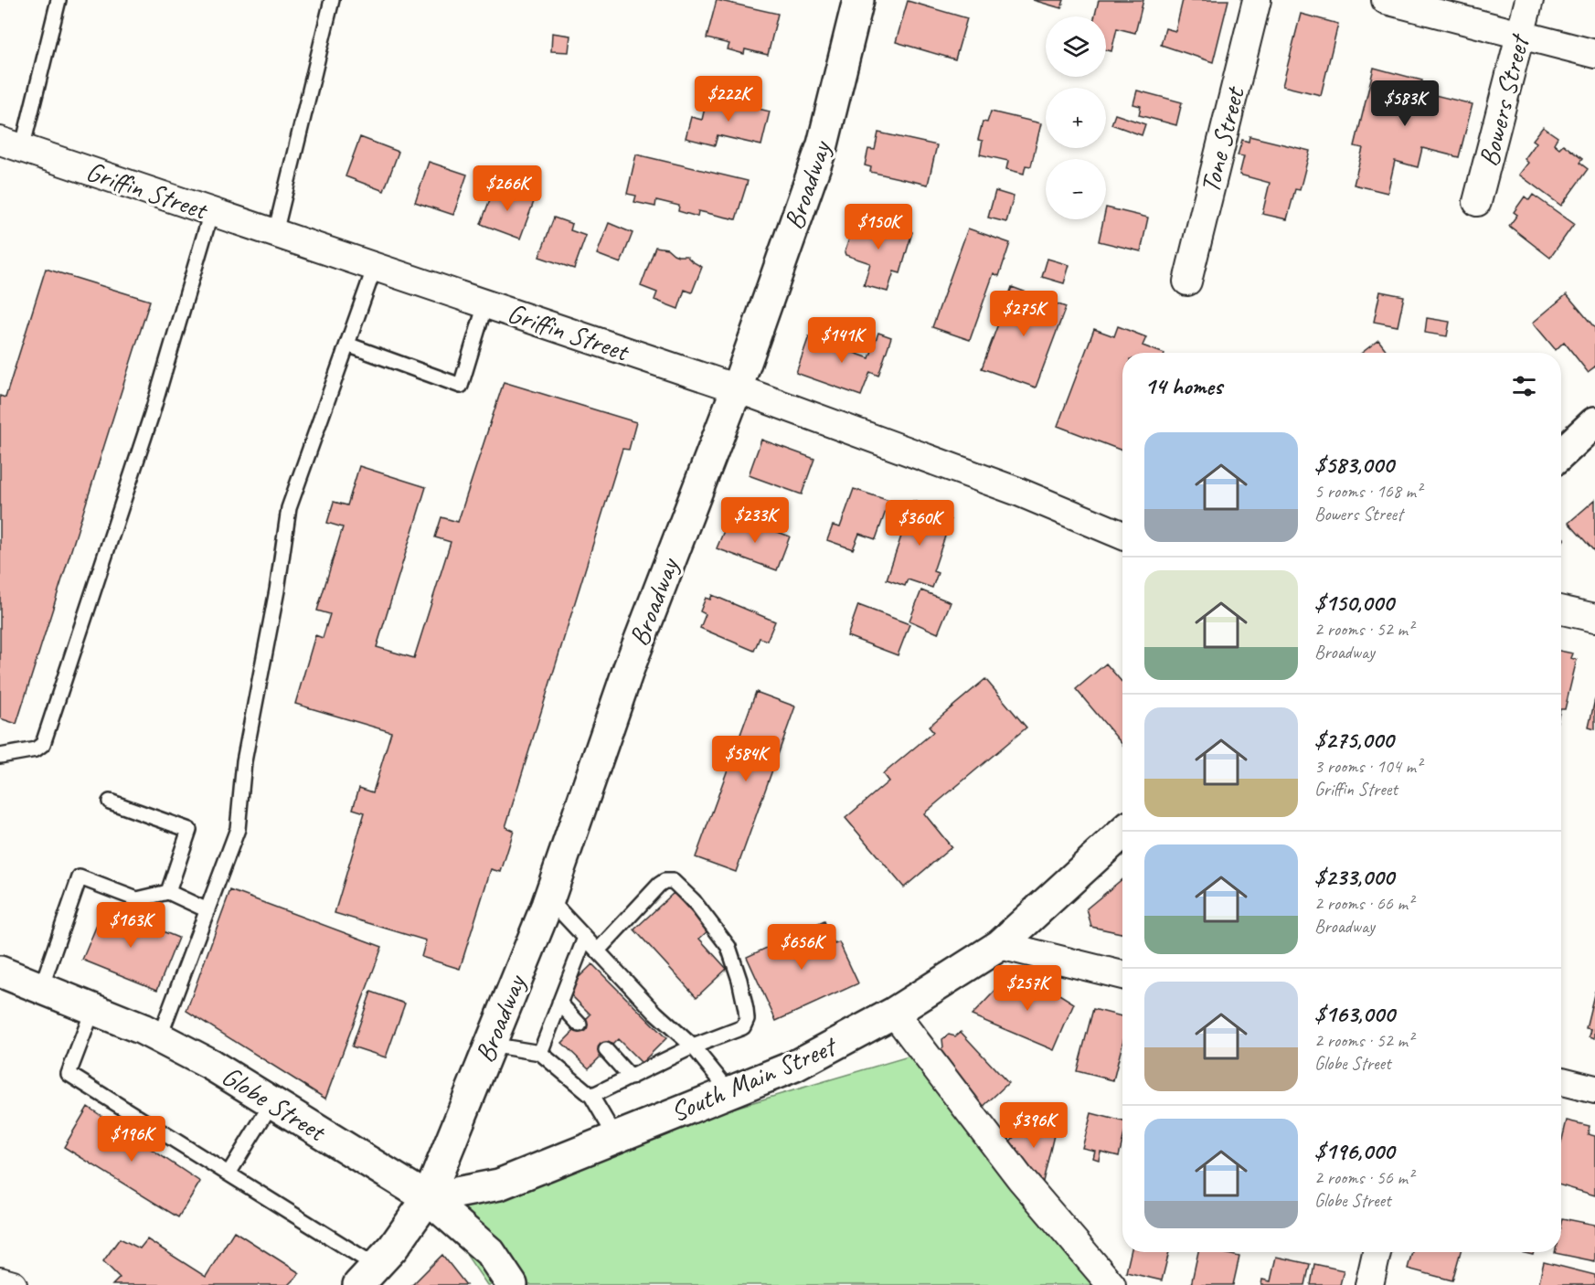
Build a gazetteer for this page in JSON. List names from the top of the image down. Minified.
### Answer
{"streets":{"main road":["Broadway","South Main Street","Globe Street"],"street":["Bowers Street","Tone Street","Griffin Street"]},"crossings":[["Broadway","Griffin Street"],["Broadway","South Main Street"],["Broadway","Globe Street"],["South Main Street","Globe Street"]],"page":{"map_buttons":["+","−"],"price":["$222K","$583K","$266K","$150K","$275K","$141K","$233K","$360K","$584K","$163K","$656K","$257K","$396K","$196K"],"heading":"14 homes","list":[{"name":"$583,000","note":"5 rooms · 168 m² · Bowers Street"},{"name":"$150,000","note":"2 rooms · 52 m² · Broadway"},{"name":"$275,000","note":"3 rooms · 104 m² · Griffin Street"},{"name":"$233,000","note":"2 rooms · 66 m² · Broadway"},{"name":"$163,000","note":"2 rooms · 52 m² · Globe Street"},{"name":"$196,000","note":"2 rooms · 56 m² · Globe Street"}]}}
